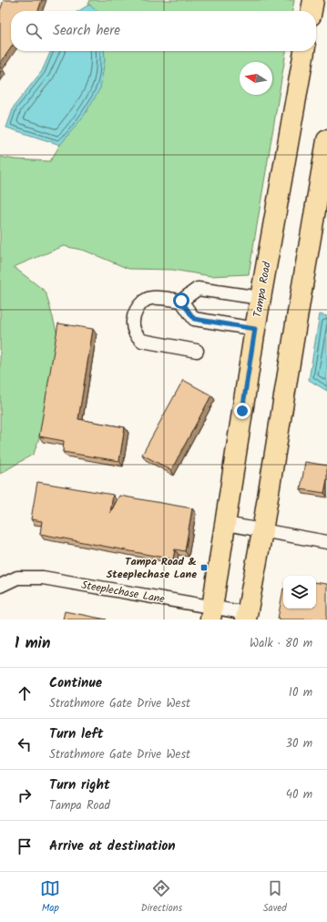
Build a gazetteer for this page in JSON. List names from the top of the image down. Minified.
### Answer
{"streets":{"main road":["Tampa Road"],"street":["Steeplechase Lane"]},"crossings":[["Tampa Road","Steeplechase Lane"]],"places":{"transit":["Tampa Road & Steeplechase Lane"]},"north":"left","page":{"search":"Search here","heading":["1 min","Walk · 80 m"],"list":[["Continue","Strathmore Gate Drive West","10 m"],["Turn left","Strathmore Gate Drive West","30 m"],["Turn right","Tampa Road","40 m"],"Arrive at destination"],"nav":["Map","Directions","Saved"]}}
